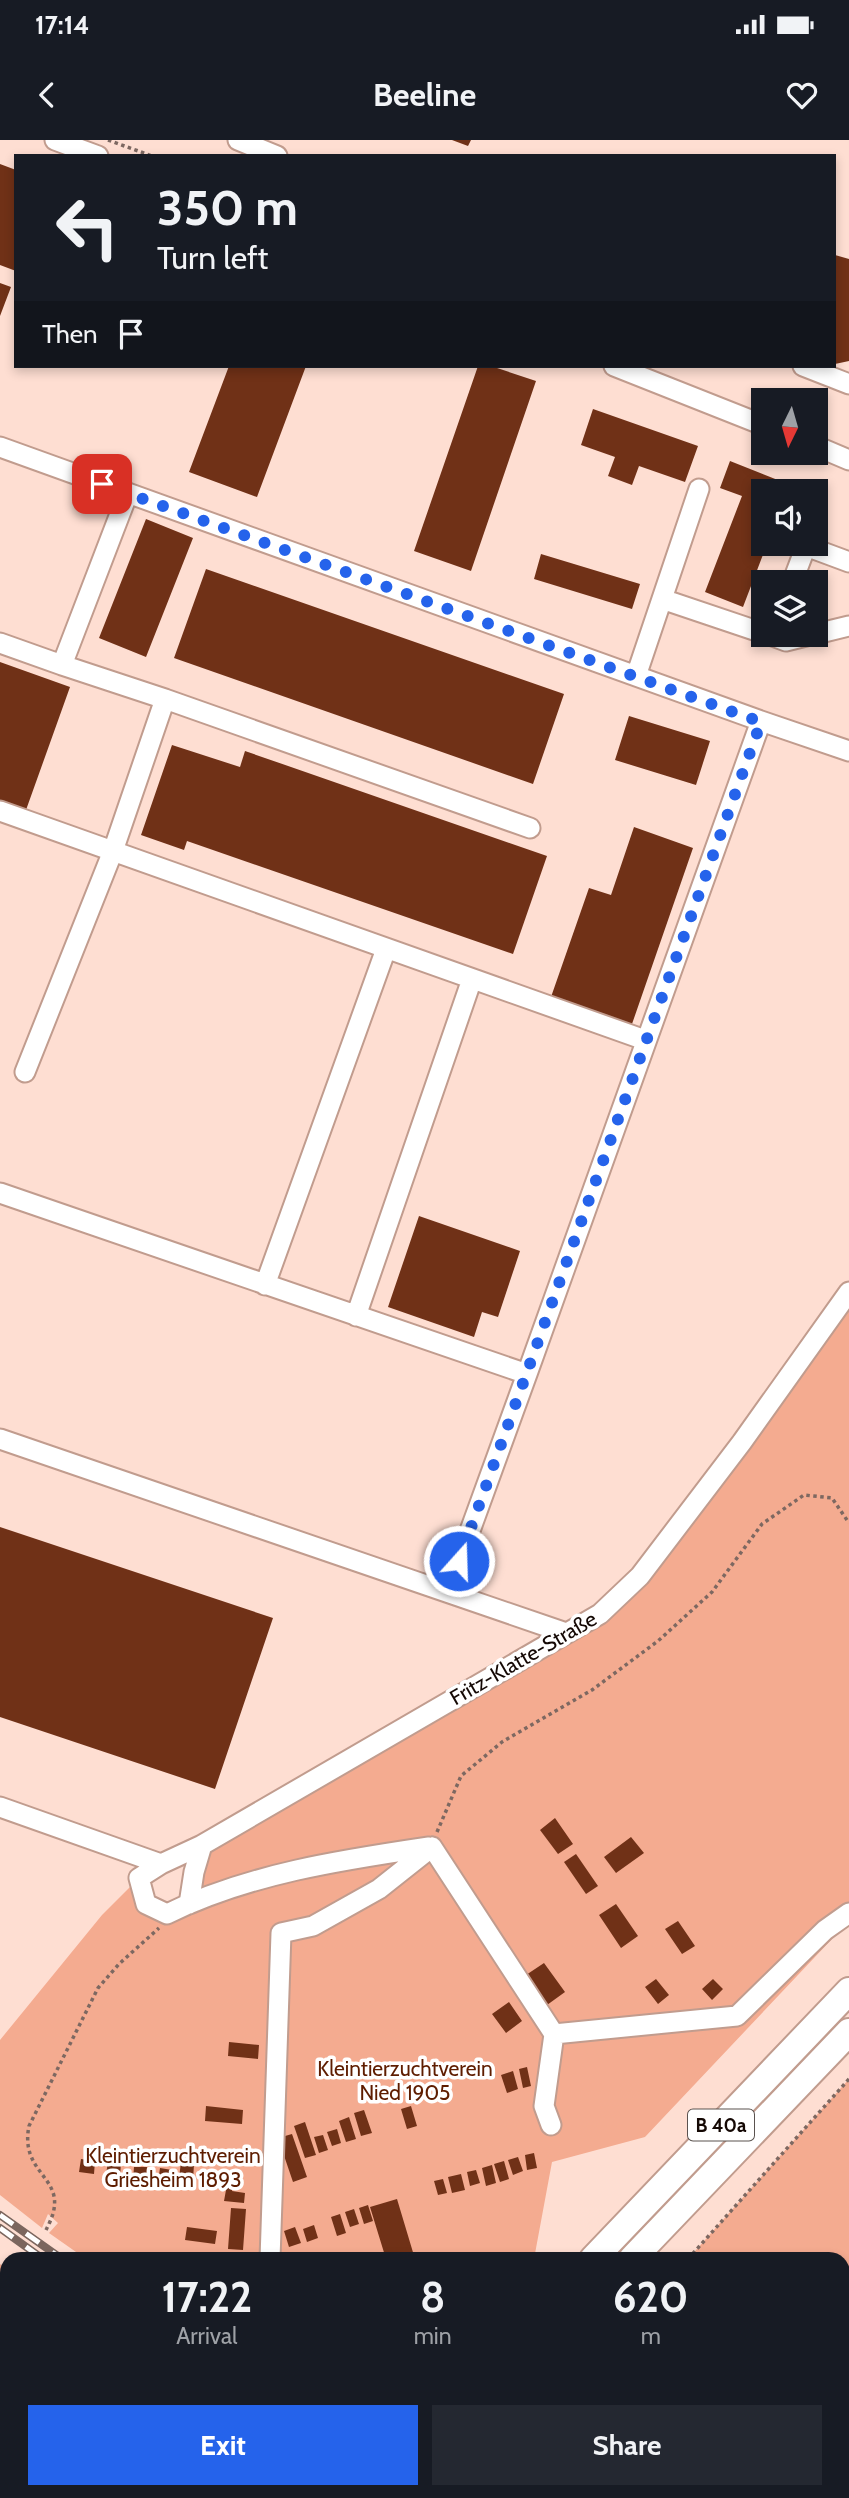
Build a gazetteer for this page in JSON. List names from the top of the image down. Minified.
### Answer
{"streets":{"highway":["B 40a"],"street":["Fritz-Klatte-Straße"]},"parks":["Kleintierzuchtverein Nied 1905","Kleintierzuchtverein Griesheim 1893"],"north":"bottom","page":{"status":"17:14","header":"Beeline","turn":["350 m","Turn left"],"then":"Then","eta":["17:22","Arrival","8","min","620","m"],"buttons":["Exit","Share"]}}
